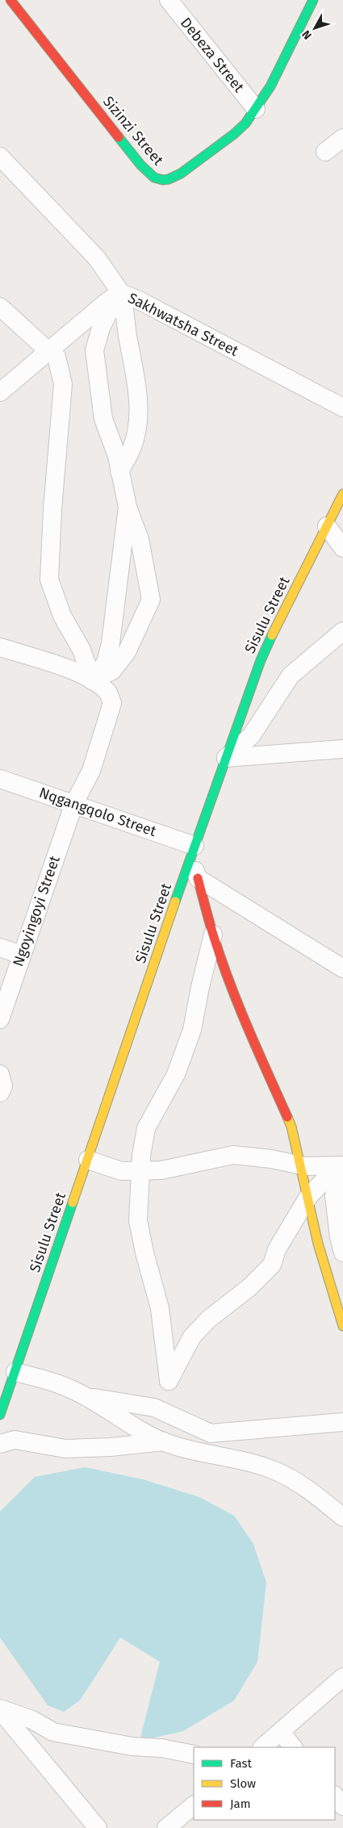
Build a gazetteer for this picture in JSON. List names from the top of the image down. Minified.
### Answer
{"streets":{"street":["Debeza Street","Sizinzi Street","Sakhwatsha Street","Sisulu Street","Nqgangqolo Street","Ngoyingoyi Street"]},"crossings":[["Debeza Street","Sizinzi Street"],["Sisulu Street","Nqgangqolo Street"],["Nqgangqolo Street","Ngoyingoyi Street"]],"legend":["Fast","Slow","Jam"],"north":"bottom left"}
